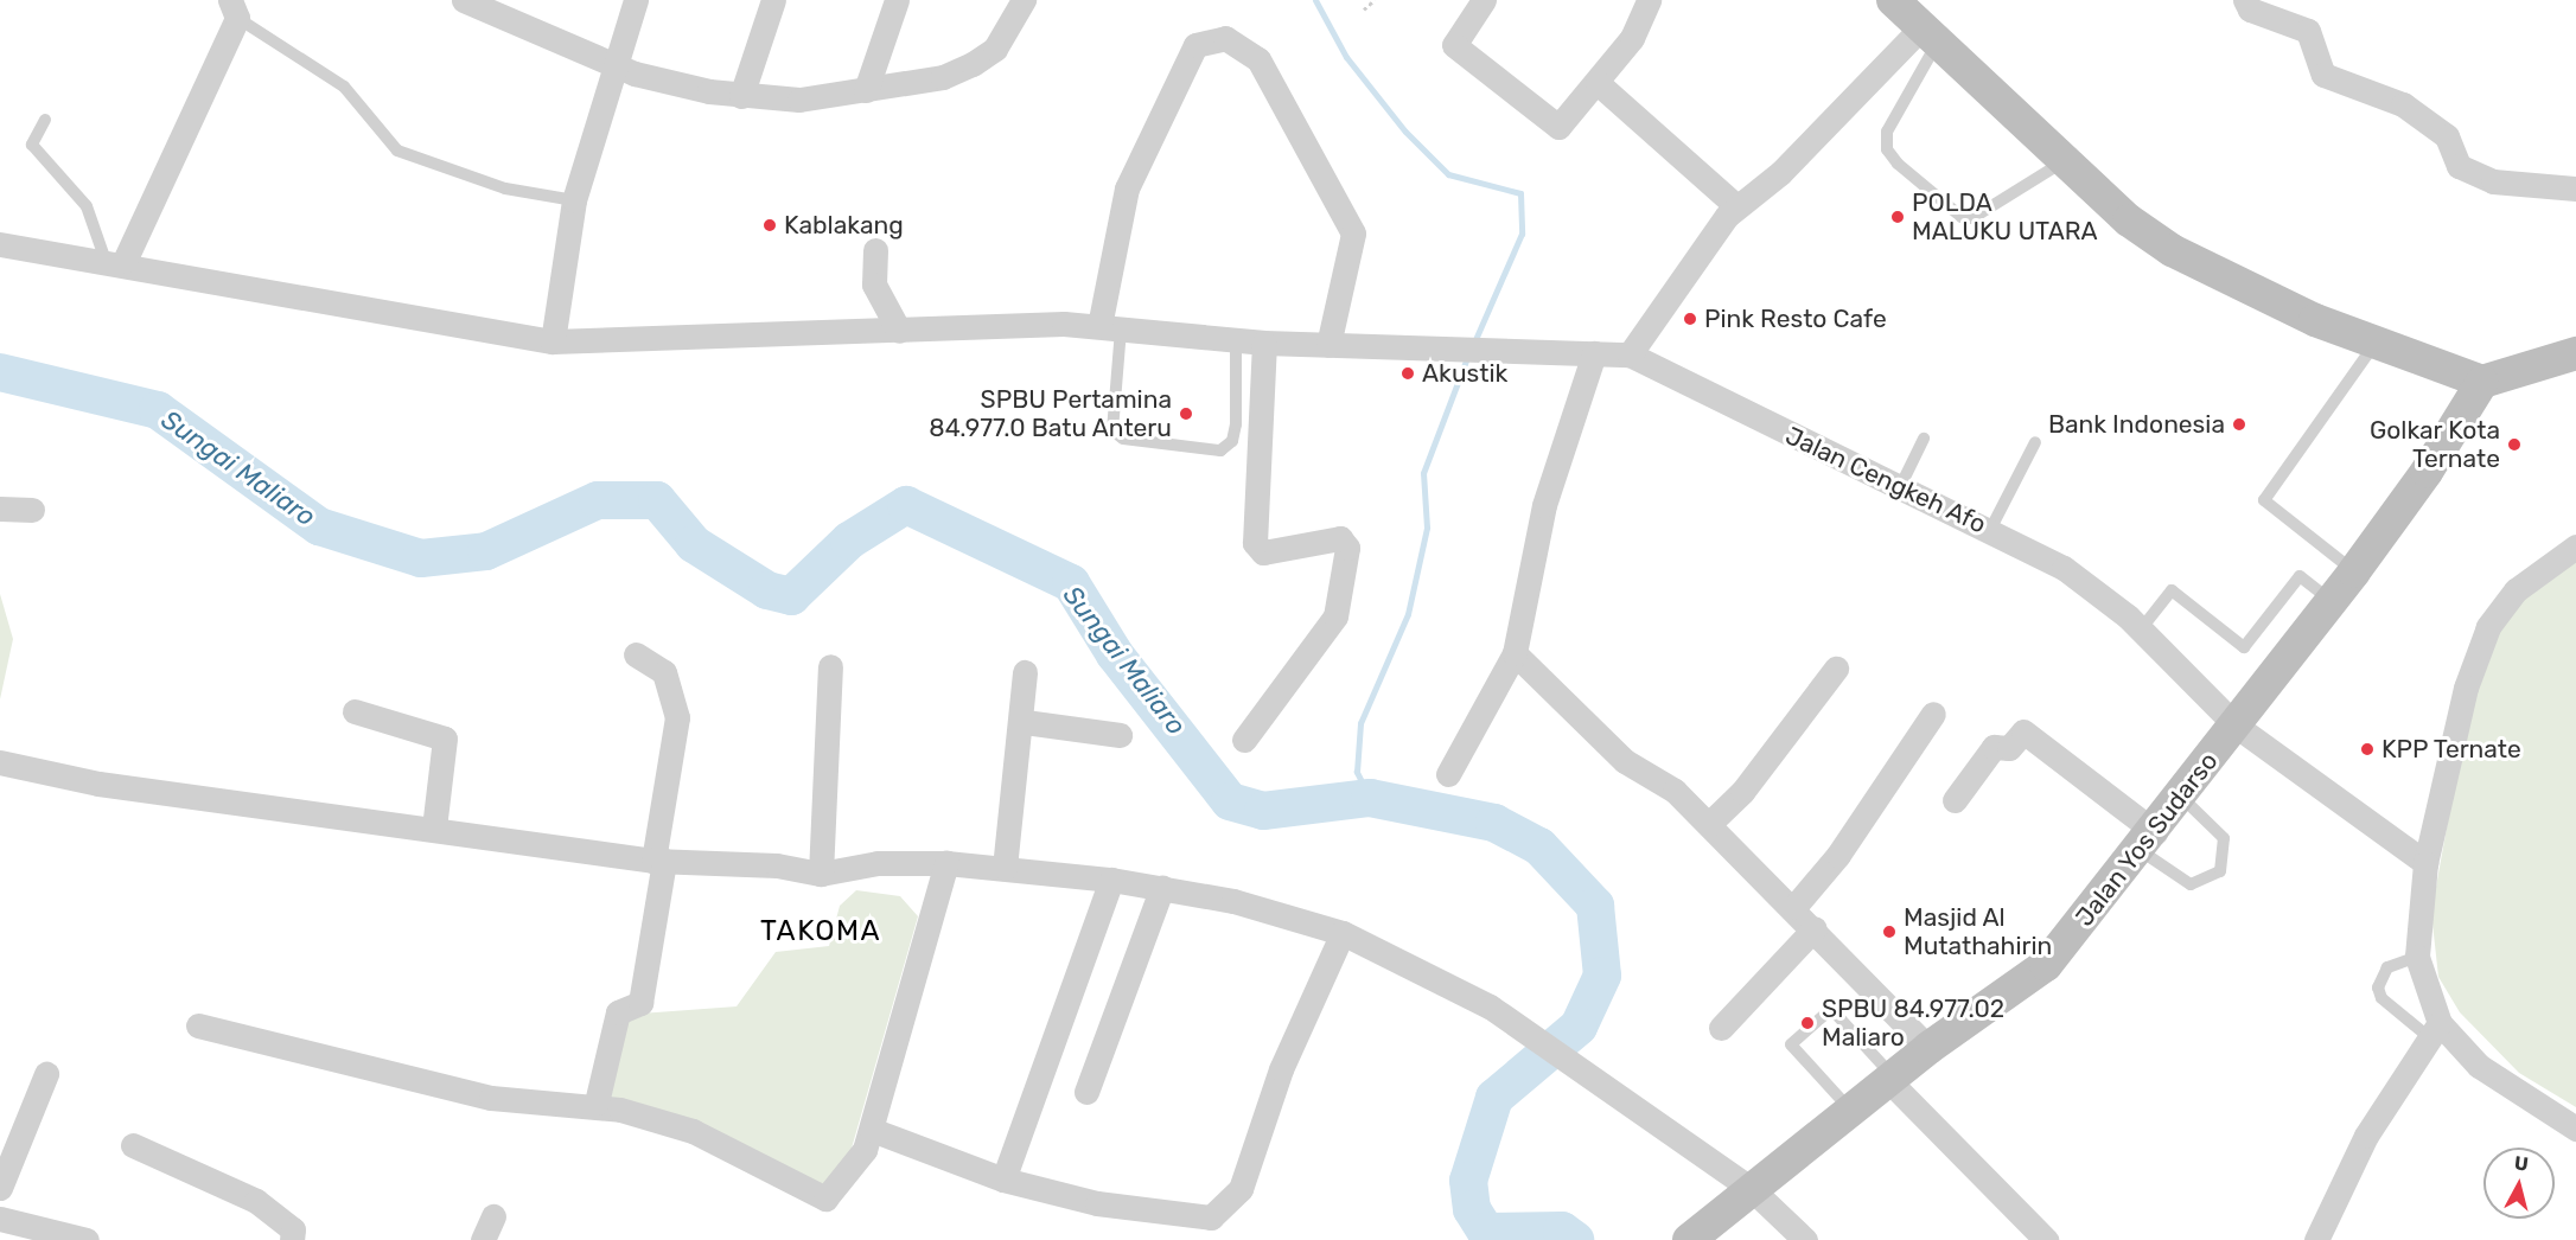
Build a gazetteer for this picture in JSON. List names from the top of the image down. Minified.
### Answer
{"streets":{"street":["Jalan Cengkeh Afo","Jalan Yos Sudarso"]},"crossings":[["Jalan Cengkeh Afo","Jalan Yos Sudarso"]],"districts":["TAKOMA"],"water":["Sungai Maliaro"],"places":["POLDA MALUKU UTARA","Kablakang","Pink Resto Cafe","Akustik","SPBU Pertamina 84.977.0 Batu Anteru","Bank Indonesia","Golkar Kota Ternate","KPP Ternate","Masjid Al Mutathahirin","SPBU 84.977.02 Maliaro"],"north":"top"}
